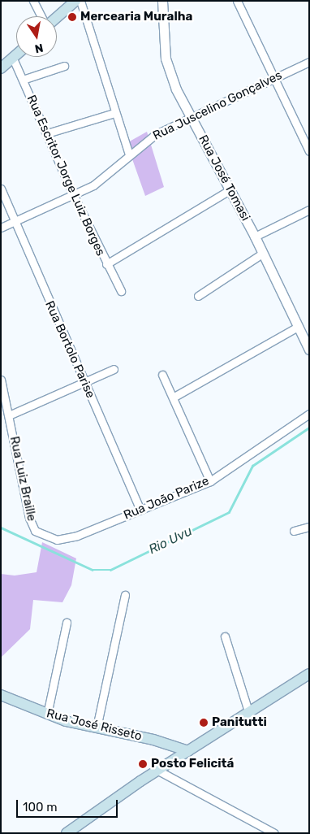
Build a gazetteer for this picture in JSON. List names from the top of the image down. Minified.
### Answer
{"streets":{"main road":["Rua José Risseto"],"street":["Rua Juscelino Gonçalves","Rua Escritor Jorge Luiz Borges","Rua José Tomasi","Rua Bortolo Parise","Rua Luiz Braille","Rua João Parize"]},"crossings":[["Rua Juscelino Gonçalves","Rua Escritor Jorge Luiz Borges"],["Rua Juscelino Gonçalves","Rua José Tomasi"],["Rua Juscelino Gonçalves","Rua Bortolo Parise"],["Rua Bortolo Parise","Rua João Parize"],["Rua Luiz Braille","Rua João Parize"]],"water":["Rio Uvu"],"places":["Mercearia Muralha","Panitutti","Posto Felicitá"],"scale_bar":"100 m","north":"bottom"}
